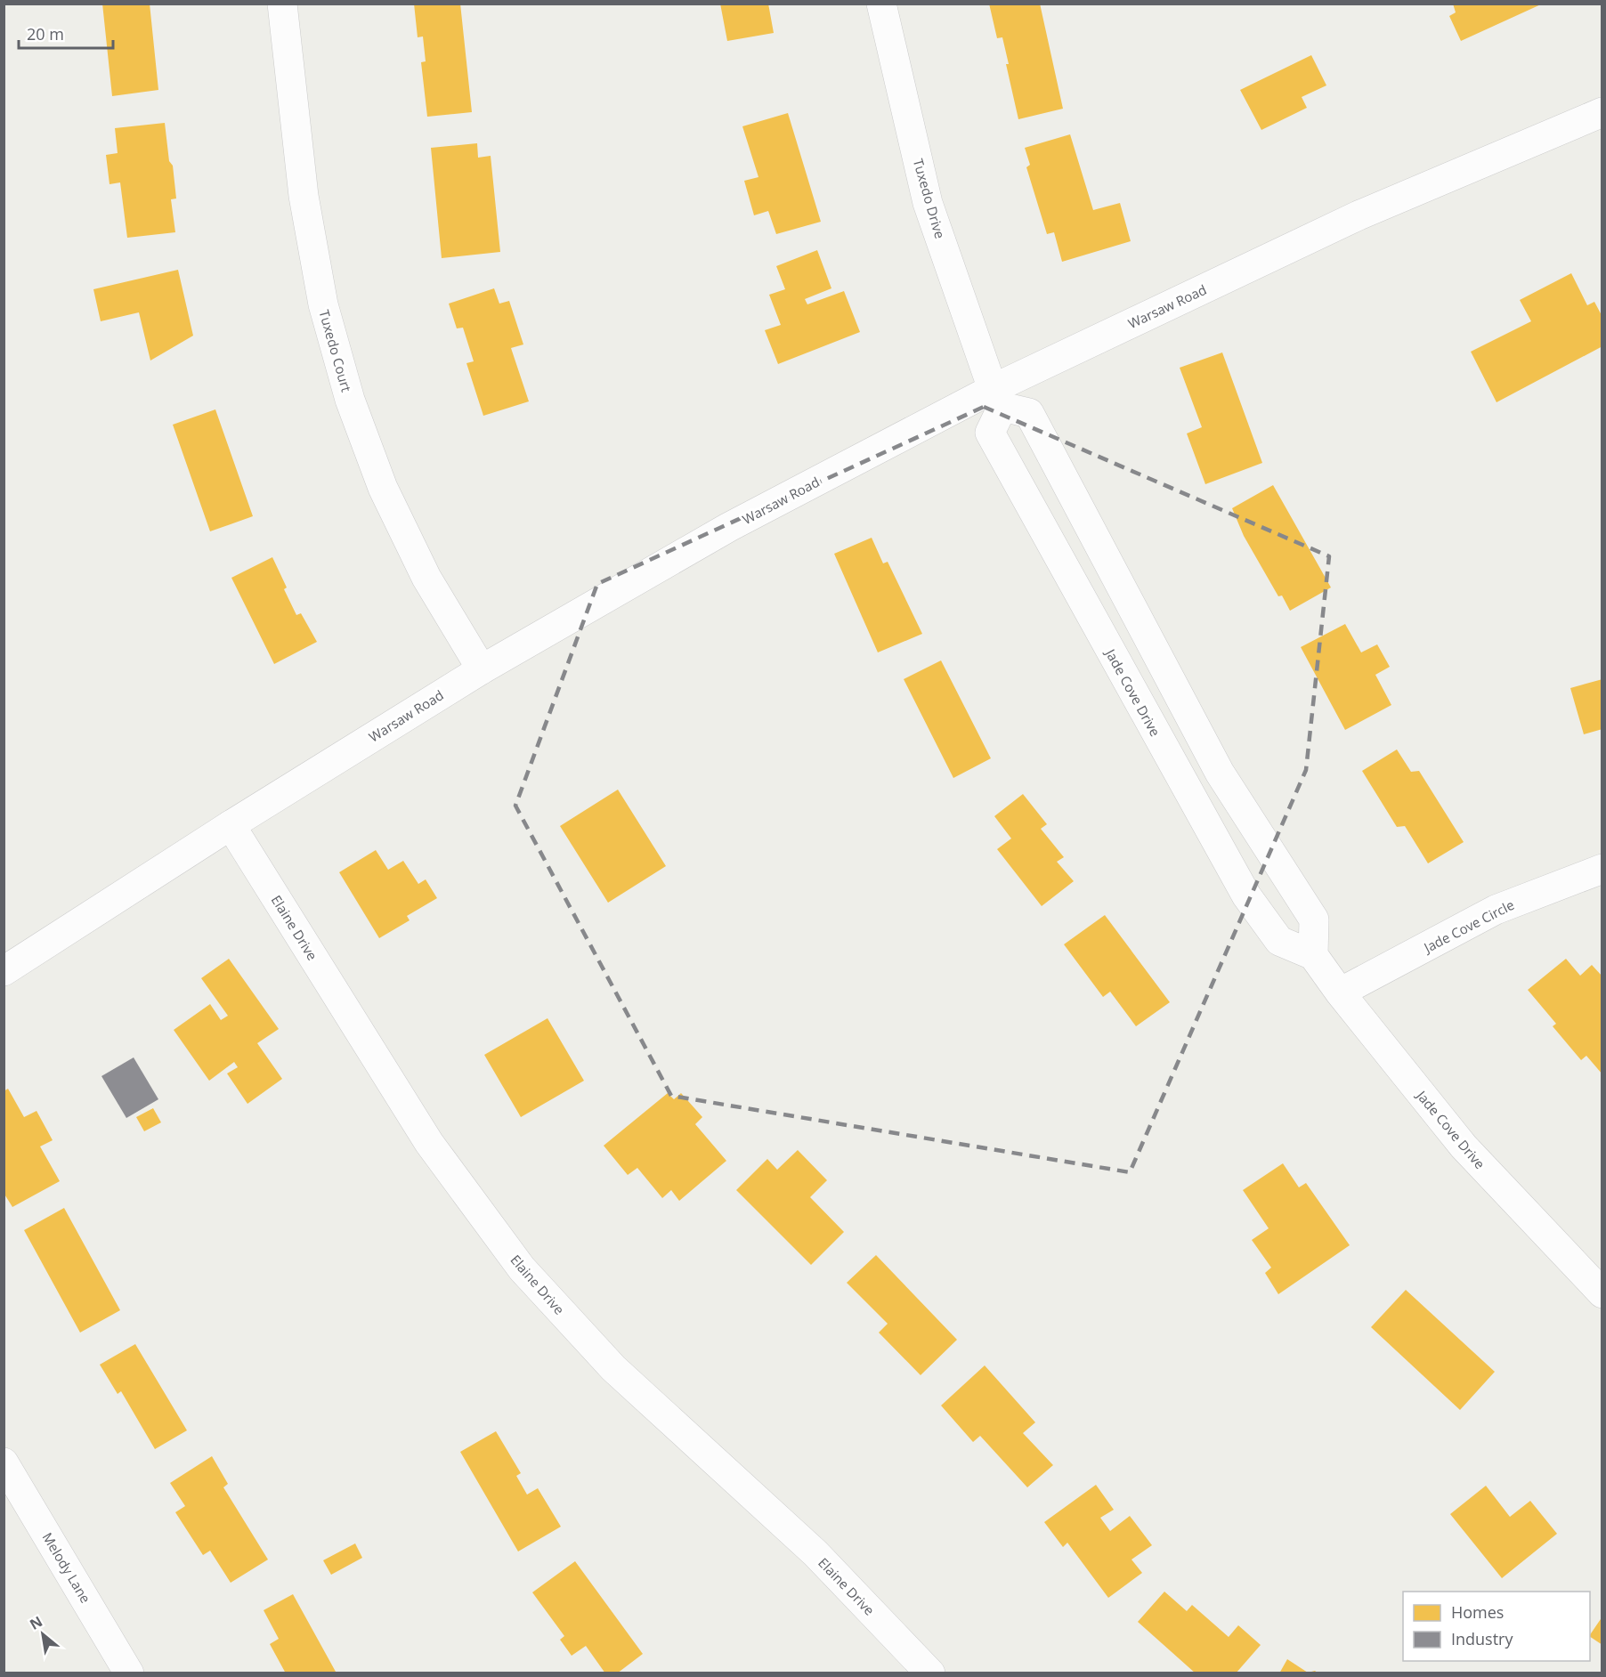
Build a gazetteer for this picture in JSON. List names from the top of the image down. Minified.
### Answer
{"streets":{"street":["Tuxedo Drive","Warsaw Road","Tuxedo Court","Jade Cove Drive","Jade Cove Circle","Elaine Drive","Melody Lane"]},"crossings":[["Tuxedo Drive","Warsaw Road"],["Tuxedo Drive","Jade Cove Drive"],["Warsaw Road","Tuxedo Court"],["Warsaw Road","Jade Cove Drive"],["Warsaw Road","Elaine Drive"],["Jade Cove Drive","Jade Cove Circle"]],"legend":["Homes","Industry"],"scale_bar":"20 m","north":"top left"}
